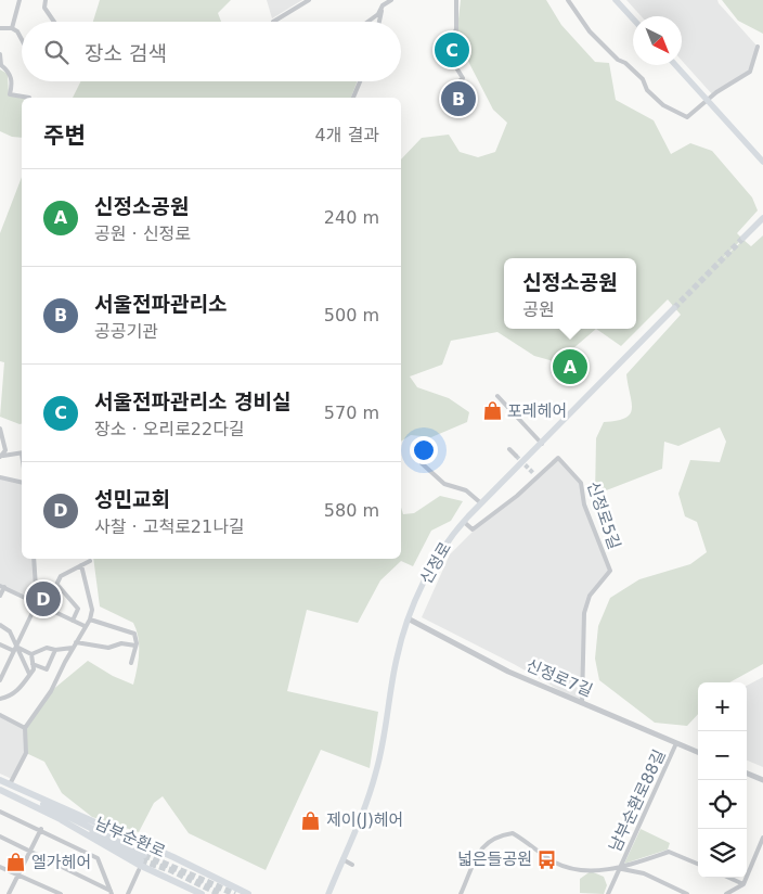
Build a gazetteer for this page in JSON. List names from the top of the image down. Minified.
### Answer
{"streets":{"main road":["신정로","남부순환로"],"street":["신정로5길","신정로7길","남부순환로88길"]},"crossings":[["신정로5길","신정로"],["신정로5길","신정로7길"],["신정로","신정로7길"],["신정로7길","남부순환로88길"]],"places":{"shop":["포레헤어","제이(J)헤어","엘가헤어"],"bus stop":["넓은들공원"]},"north":"bottom right","page":{"search":"장소 검색","pins":["C","B","A","D"],"heading":["주변","4개 결과"],"list":[{"mark":"A","name":"신정소공원","note":"공원 · 신정로","value":"240 m"},{"mark":"B","name":"서울전파관리소","note":"공공기관","value":"500 m"},{"mark":"C","name":"서울전파관리소 경비실","note":"장소 · 오리로22다길","value":"570 m"},{"mark":"D","name":"성민교회","note":"사찰 · 고척로21나길","value":"580 m"}],"popup":["신정소공원","공원"],"map_buttons":["+","−"]}}
